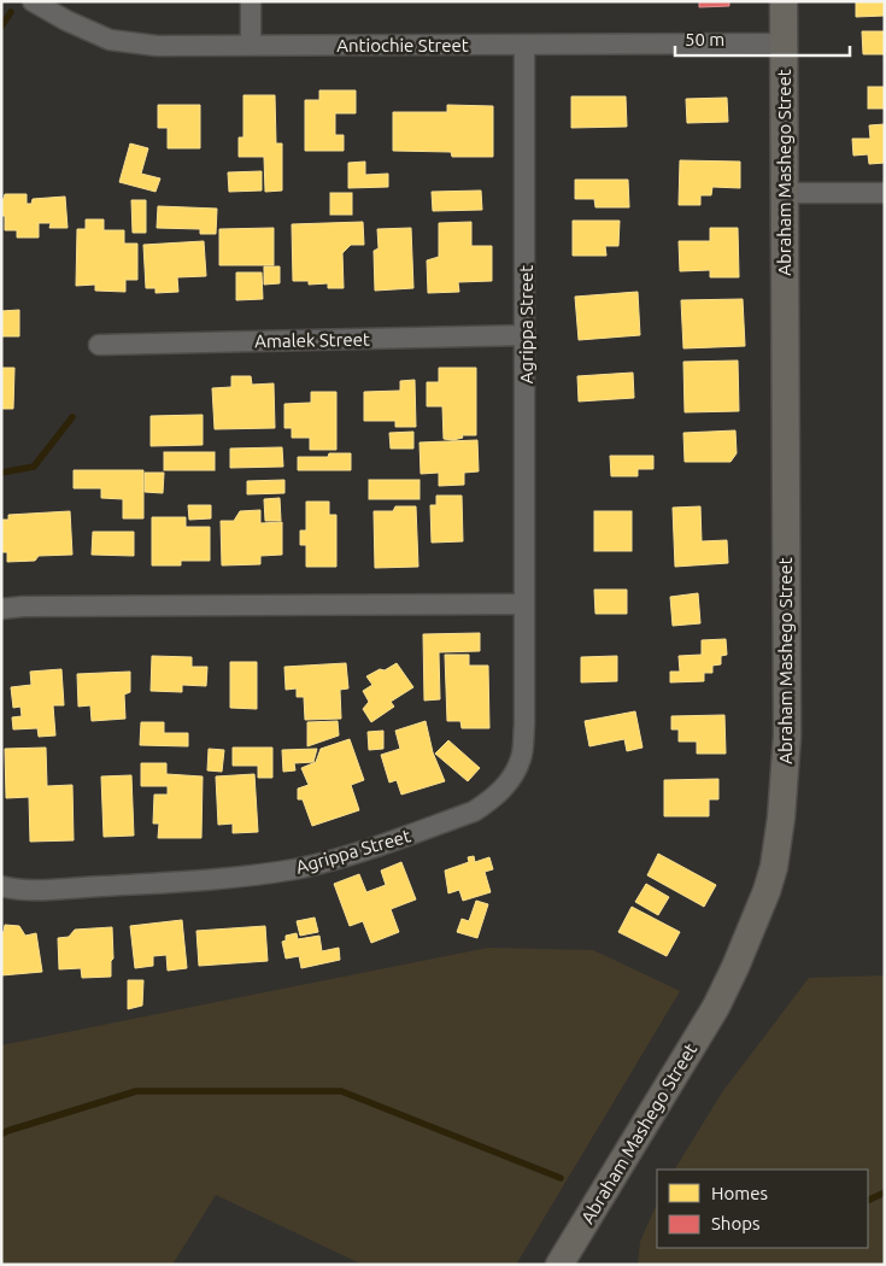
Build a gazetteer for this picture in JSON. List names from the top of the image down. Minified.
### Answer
{"streets":{"main road":["Abraham Mashego Street"],"street":["Antiochie Street","Agrippa Street","Amalek Street"]},"crossings":[["Antiochie Street","Abraham Mashego Street"],["Antiochie Street","Agrippa Street"],["Agrippa Street","Amalek Street"]],"legend":["Homes","Shops"],"scale_bar":"50 m"}
